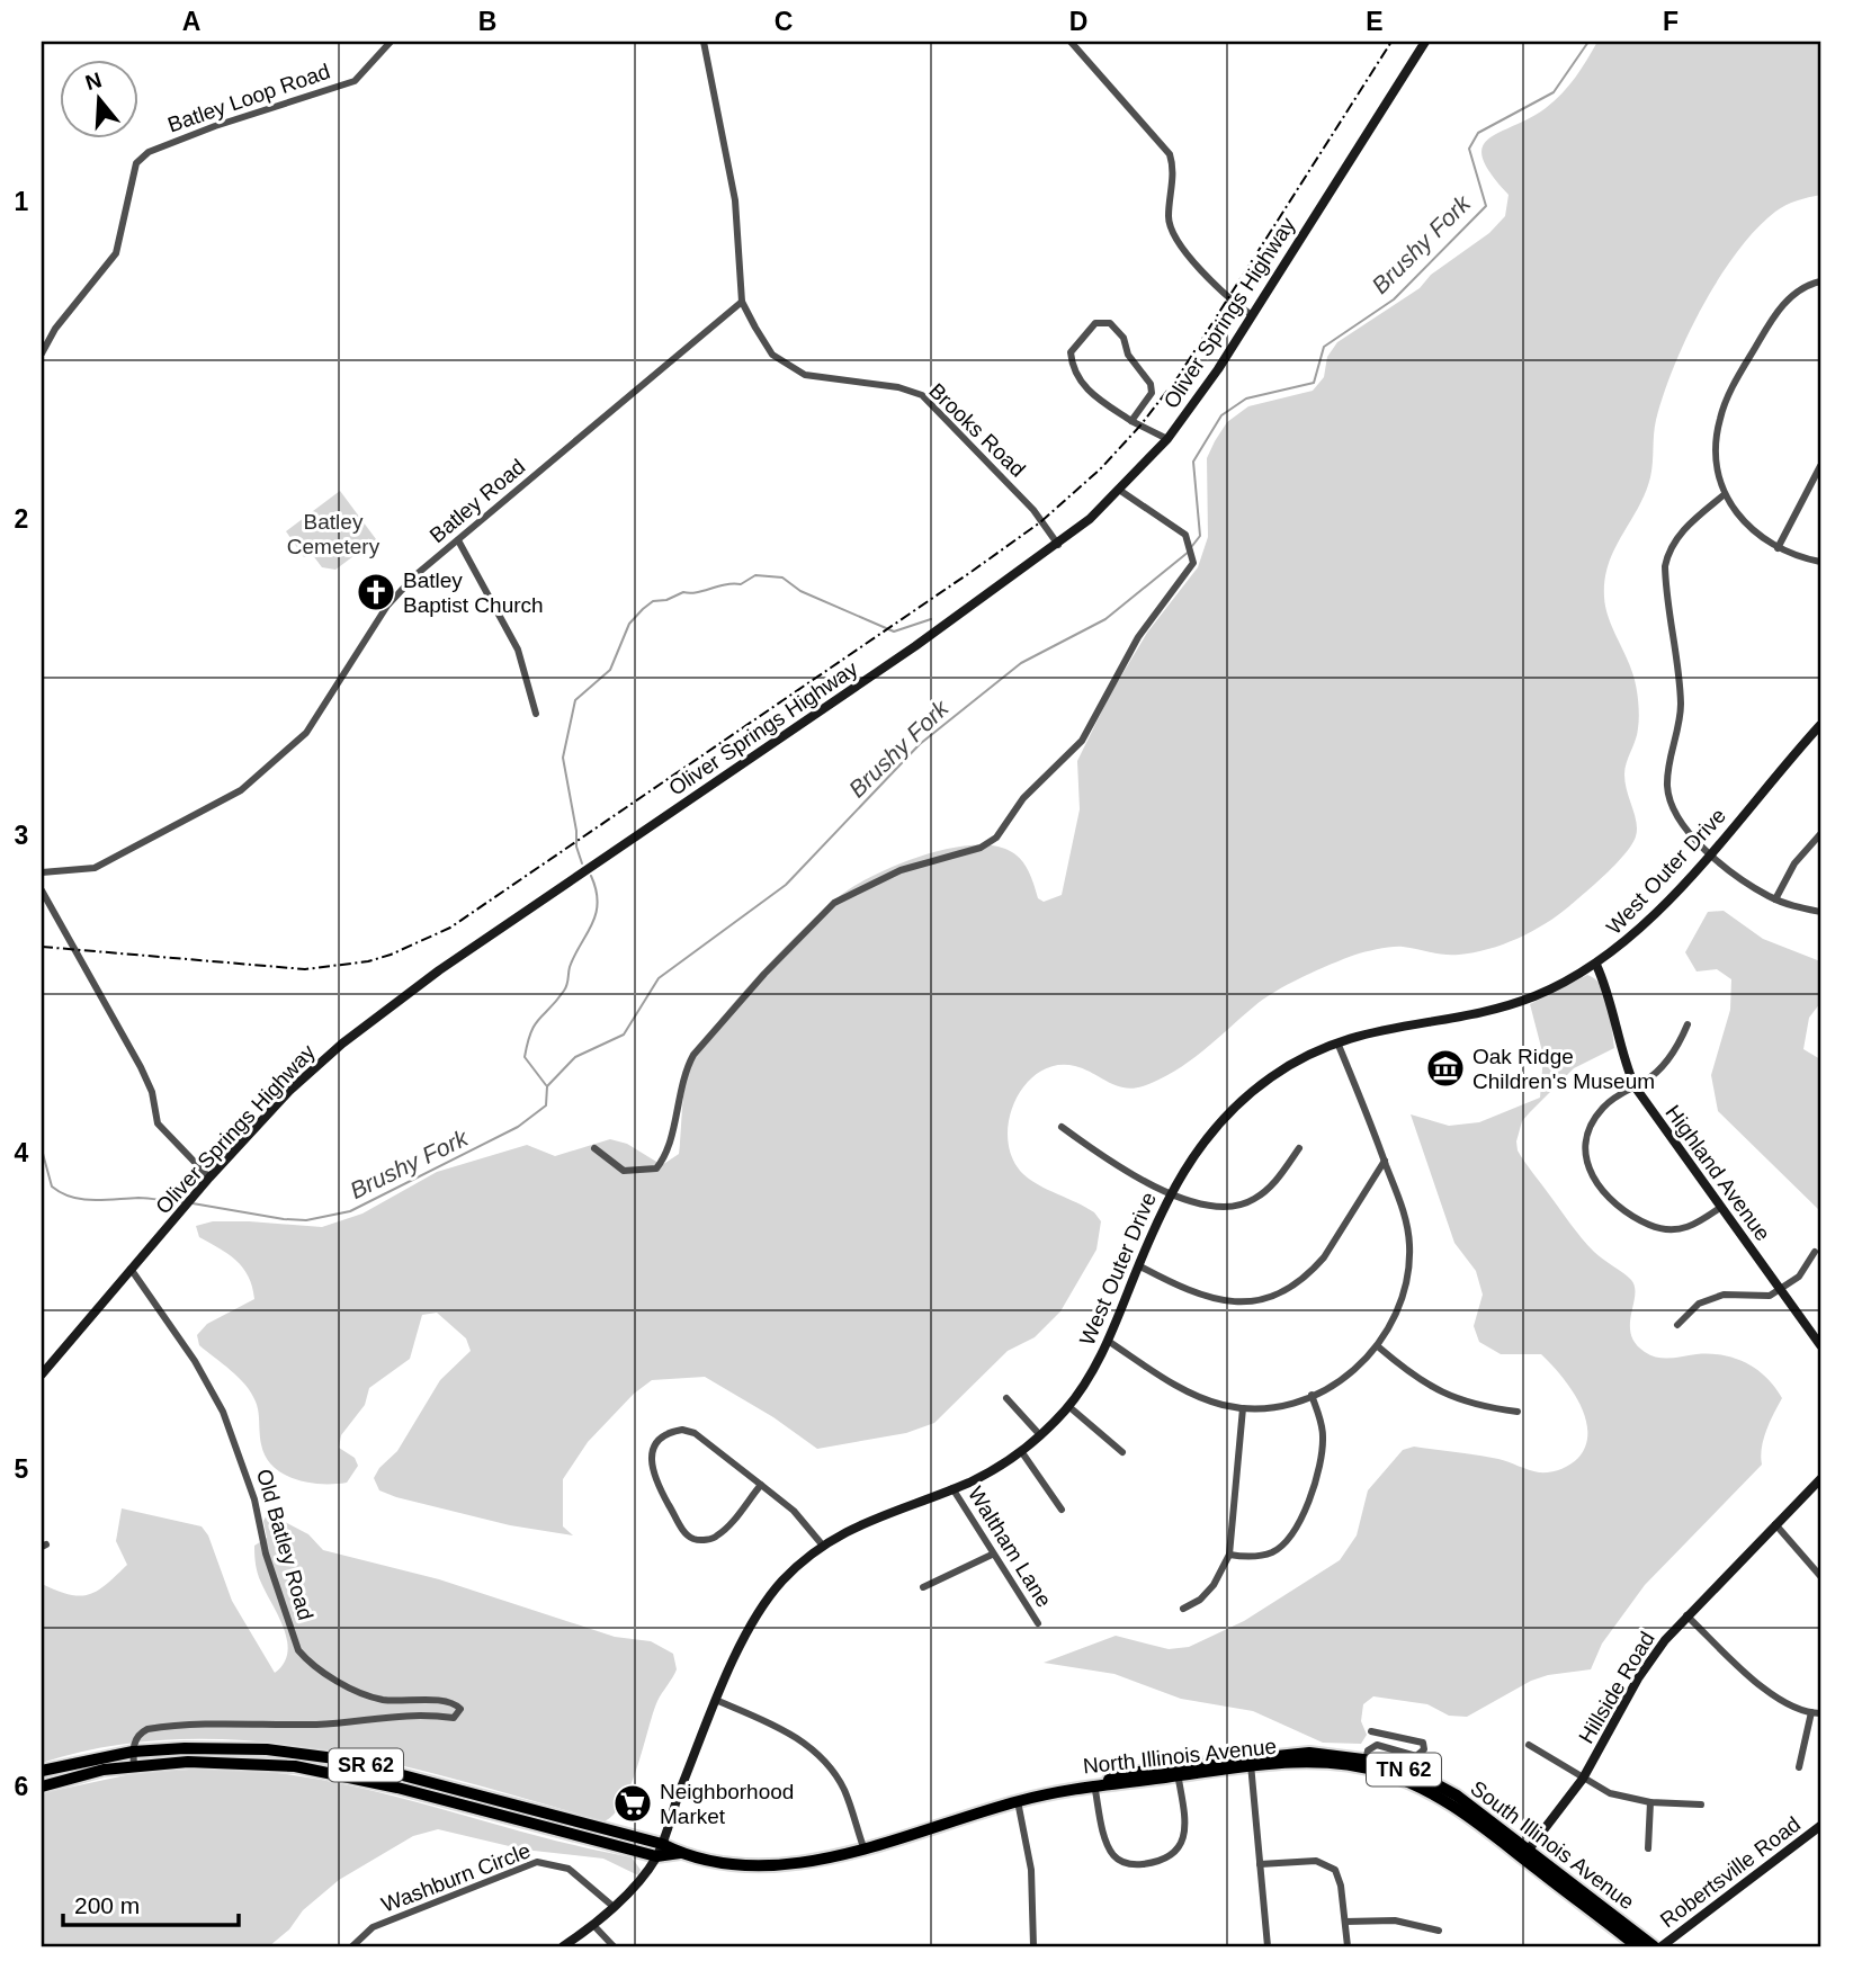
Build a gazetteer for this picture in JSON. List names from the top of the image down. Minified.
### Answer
{"streets":{"highway":["North Illinois Avenue","SR 62","TN 62","South Illinois Avenue"],"street":["Batley Loop Road","Oliver Springs Highway","Brooks Road","Batley Road","West Outer Drive","Highland Avenue","Old Batley Road","Waltham Lane","Hillside Road","Robertsville Road","Washburn Circle"]},"crossings":[["Oliver Springs Highway","Brooks Road"],["Oliver Springs Highway","Old Batley Road"],["Brooks Road","Batley Road"],["West Outer Drive","Highland Avenue"],["West Outer Drive","Waltham Lane"],["West Outer Drive","SR 62"],["West Outer Drive","Washburn Circle"],["Old Batley Road","SR 62"],["Hillside Road","North Illinois Avenue"],["Hillside Road","South Illinois Avenue"],["North Illinois Avenue","SR 62"],["North Illinois Avenue","South Illinois Avenue"]],"water":["Brushy Fork"],"parks":["Batley Cemetery"],"places":{"church":["Batley Baptist Church"],"museum":["Oak Ridge Children's Museum"],"supermarket":["Neighborhood Market"]},"scale_bar":"200 m","north":"top","grid":{"columns":["A","B","C","D","E","F"],"rows":["1","2","3","4","5","6"]}}
